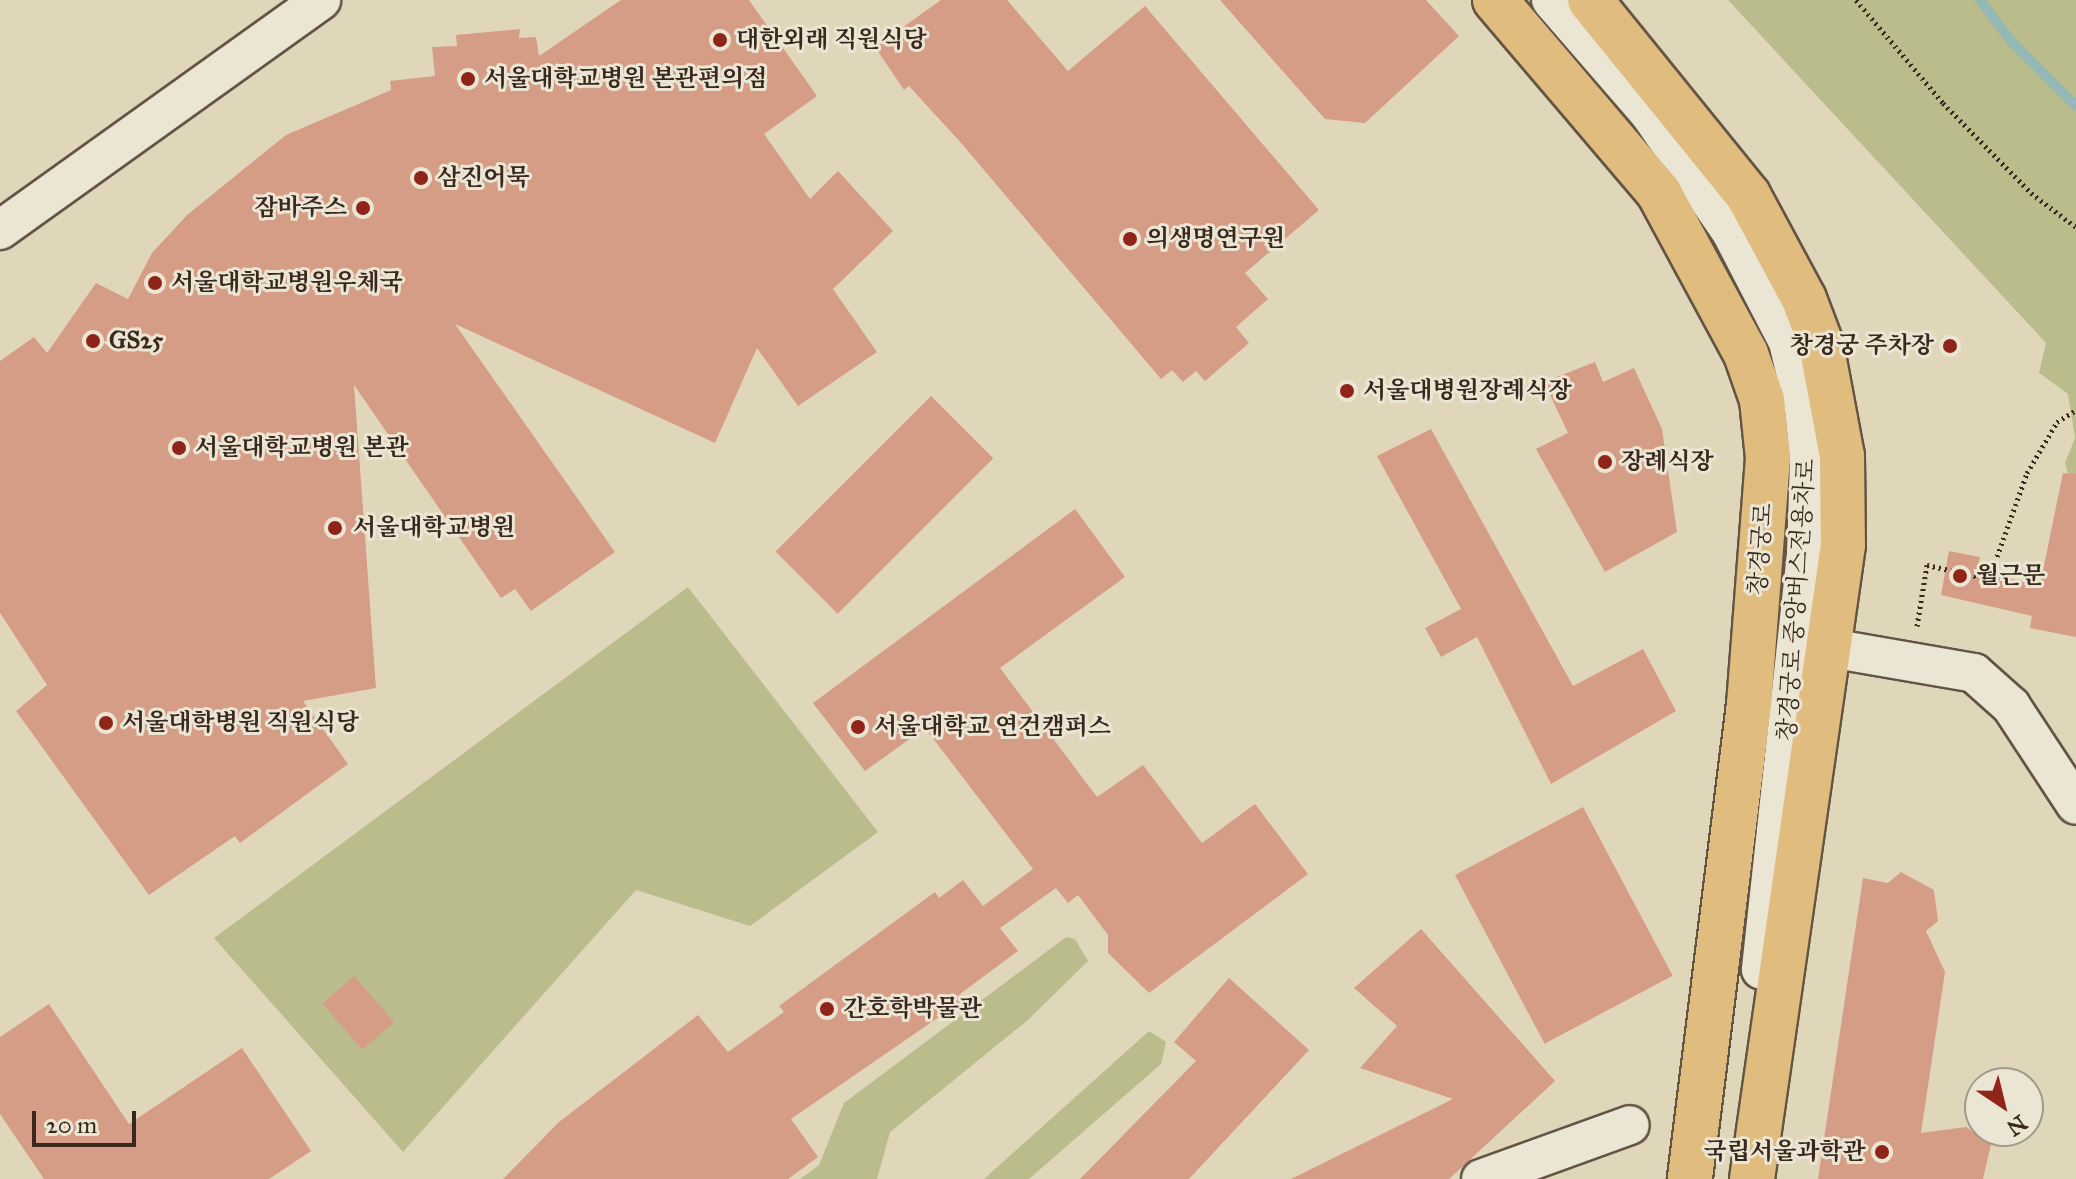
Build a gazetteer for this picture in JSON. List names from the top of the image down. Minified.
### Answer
{"streets":{"main road":["창경궁로"],"lane":["창경궁로 중앙버스전용차로"]},"places":["대한외래 직원식당","서울대학교병원 본관편의점","삼진어묵","잠바주스","의생명연구원","서울대학교병원우체국","GS25","창경궁 주차장","서울대병원장례식장","서울대학교병원 본관","장례식장","서울대학교병원","월근문","서울대학병원 직원식당","서울대학교 연건캠퍼스","간호학박물관","국립서울과학관"],"scale_bar":"20 m","north":"bottom right"}
